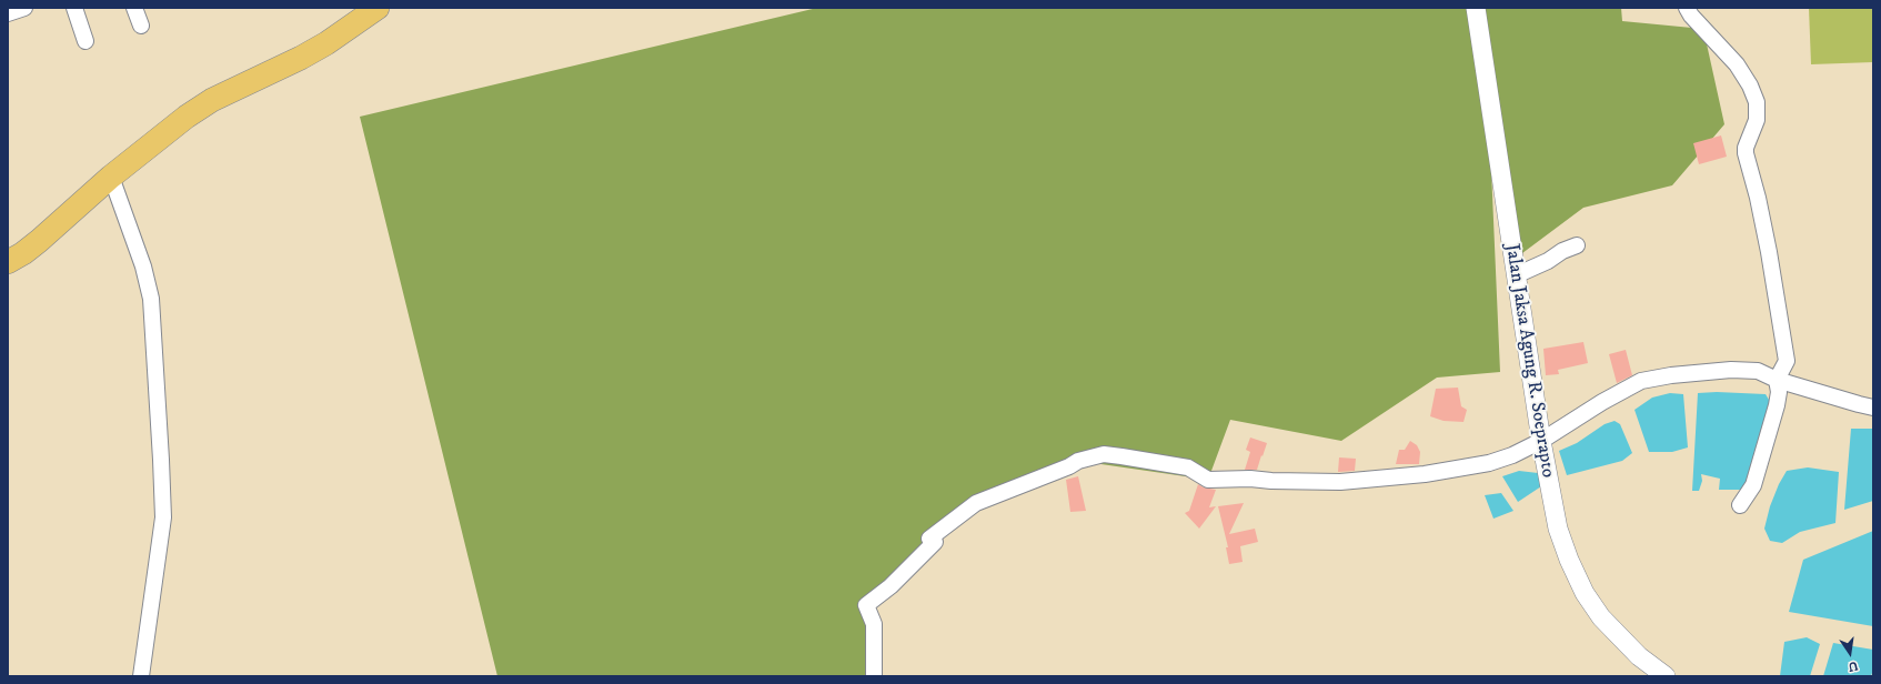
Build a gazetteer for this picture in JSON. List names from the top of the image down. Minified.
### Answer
{"streets":{"street":["Jalan Jaksa Agung R. Soeprapto"]},"north":"bottom"}
